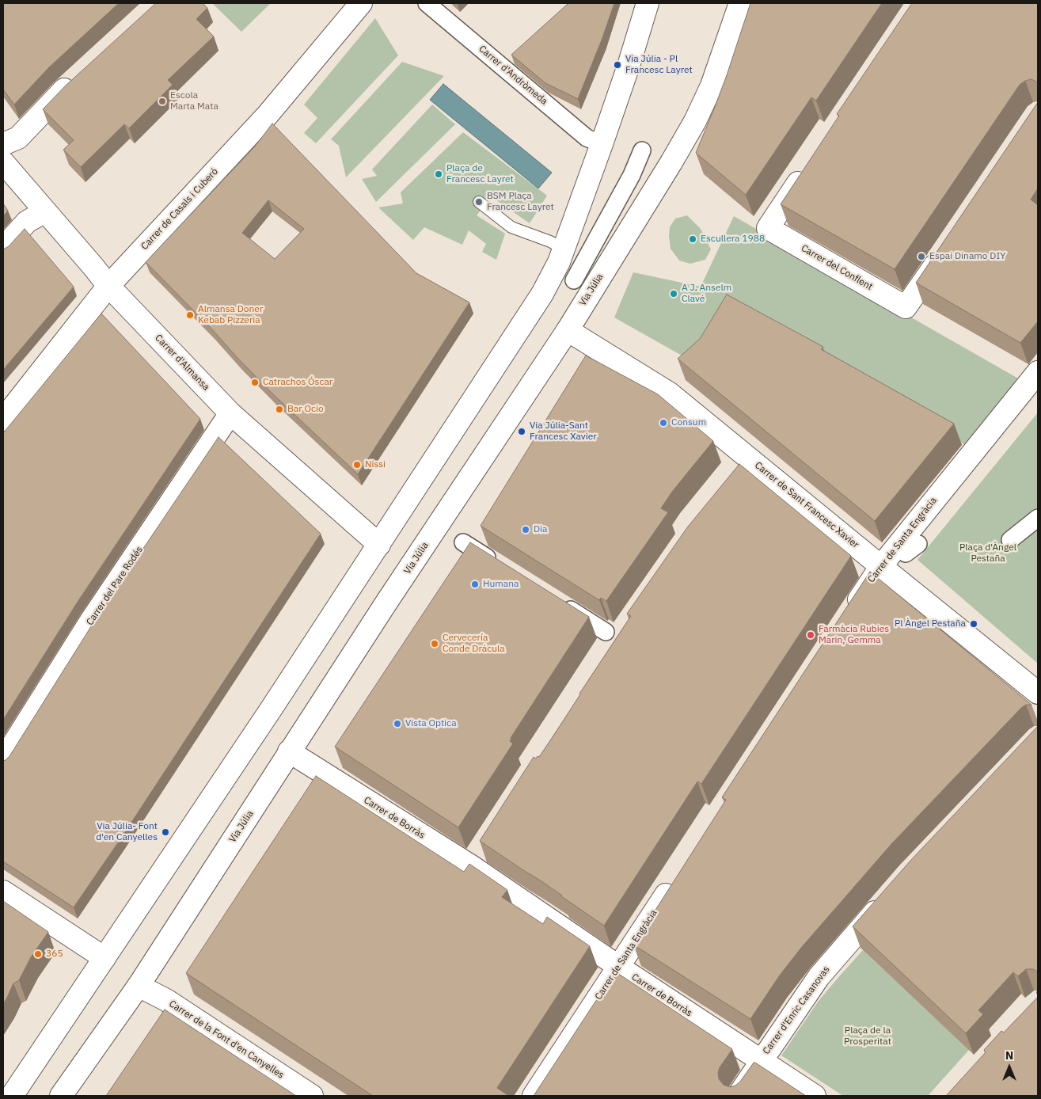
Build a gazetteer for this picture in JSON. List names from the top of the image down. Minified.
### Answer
{"streets":{"street":["Carrer d'Andròmeda","Carrer de Casals i Cuberó","Carrer del Conflent","Via Júlia","Carrer d'Almansa","Carrer de Sant Francesc Xavier","Carrer de Santa Engràcia","Carrer del Pare Rodés","Carrer de Borràs","Carrer d'Enric Casanovas","Carrer de la Font d'en Canyelles"]},"crossings":[["Carrer de Casals i Cuberó","Carrer d'Almansa"],["Via Júlia","Carrer de Sant Francesc Xavier"],["Via Júlia","Carrer de Borràs"],["Via Júlia","Carrer de la Font d'en Canyelles"],["Carrer d'Almansa","Carrer del Pare Rodés"],["Carrer de Sant Francesc Xavier","Carrer de Santa Engràcia"],["Carrer de Santa Engràcia","Carrer de Borràs"],["Carrer de Borràs","Carrer d'Enric Casanovas"]],"parks":["Plaça d'Àngel Pestaña","Plaça de la Prosperitat"],"places":["Via Júlia - Pl Francesc Layret","Escola Marta Mata","Plaça de Francesc Layret","BSM Plaça Francesc Layret","Escullera 1988","Espai Dinamo DIY","A J. Anselm Clavé","Almansa Doner Kebab Pizzeria","Catrachos Óscar","Bar Ocio","Consum","Via Júlia-Sant Francesc Xavier","Nissi","Dia","Humana","Pl Àngel Pestaña","Farmàcia Rubies Marin, Gemma","Cervecería Conde Drácula","Vista Optica","Via Júlia- Font d'en Canyelles","365"],"north":"top"}
